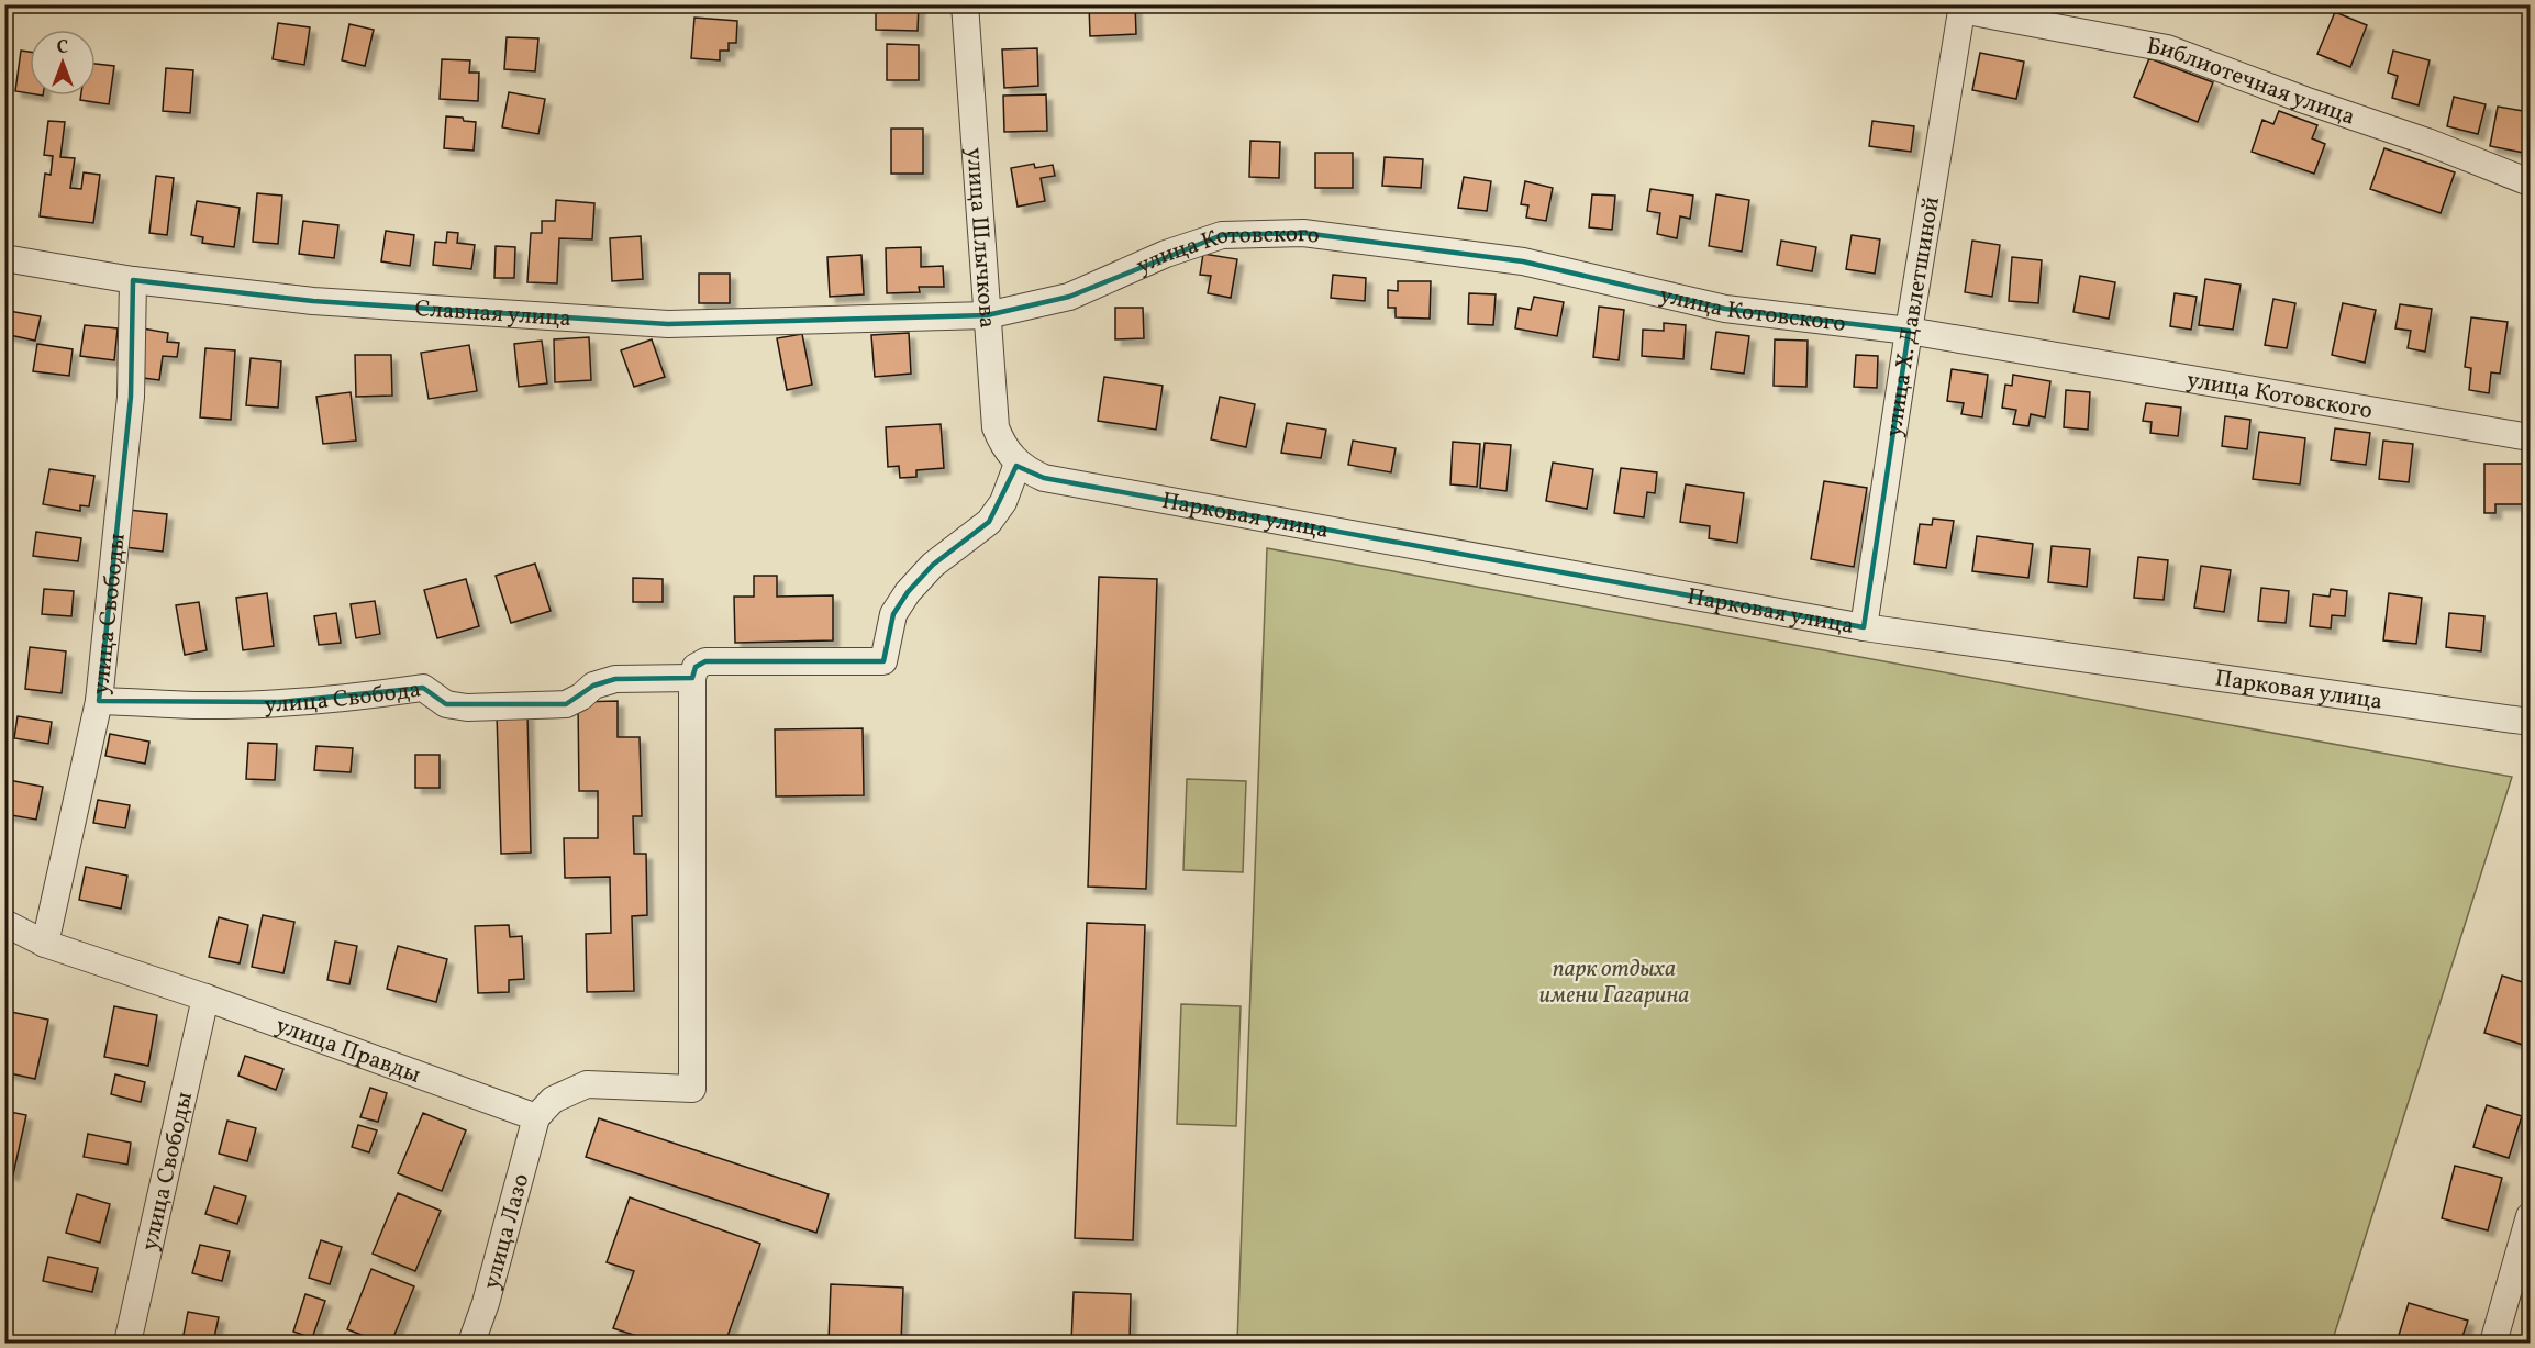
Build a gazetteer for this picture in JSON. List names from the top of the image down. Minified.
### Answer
{"streets":{"street":["Библиотечная улица","улица Шлычкова","улица Котовского","Славная улица","улица Х. Давлетшиной","Парковая улица","улица Свободы","улица Свобода","улица Правды","улица Лазо"]},"crossings":[["Библиотечная улица","улица Х. Давлетшиной"],["улица Шлычкова","улица Котовского"],["улица Шлычкова","Славная улица"],["улица Шлычкова","Парковая улица"],["улица Котовского","Славная улица"],["улица Котовского","улица Х. Давлетшиной"],["Славная улица","улица Свободы"],["улица Х. Давлетшиной","Парковая улица"],["улица Свободы","улица Свобода"],["улица Свободы","улица Правды"],["улица Правды","улица Лазо"]],"parks":["парк отдыха имени Гагарина"],"north":"top"}
